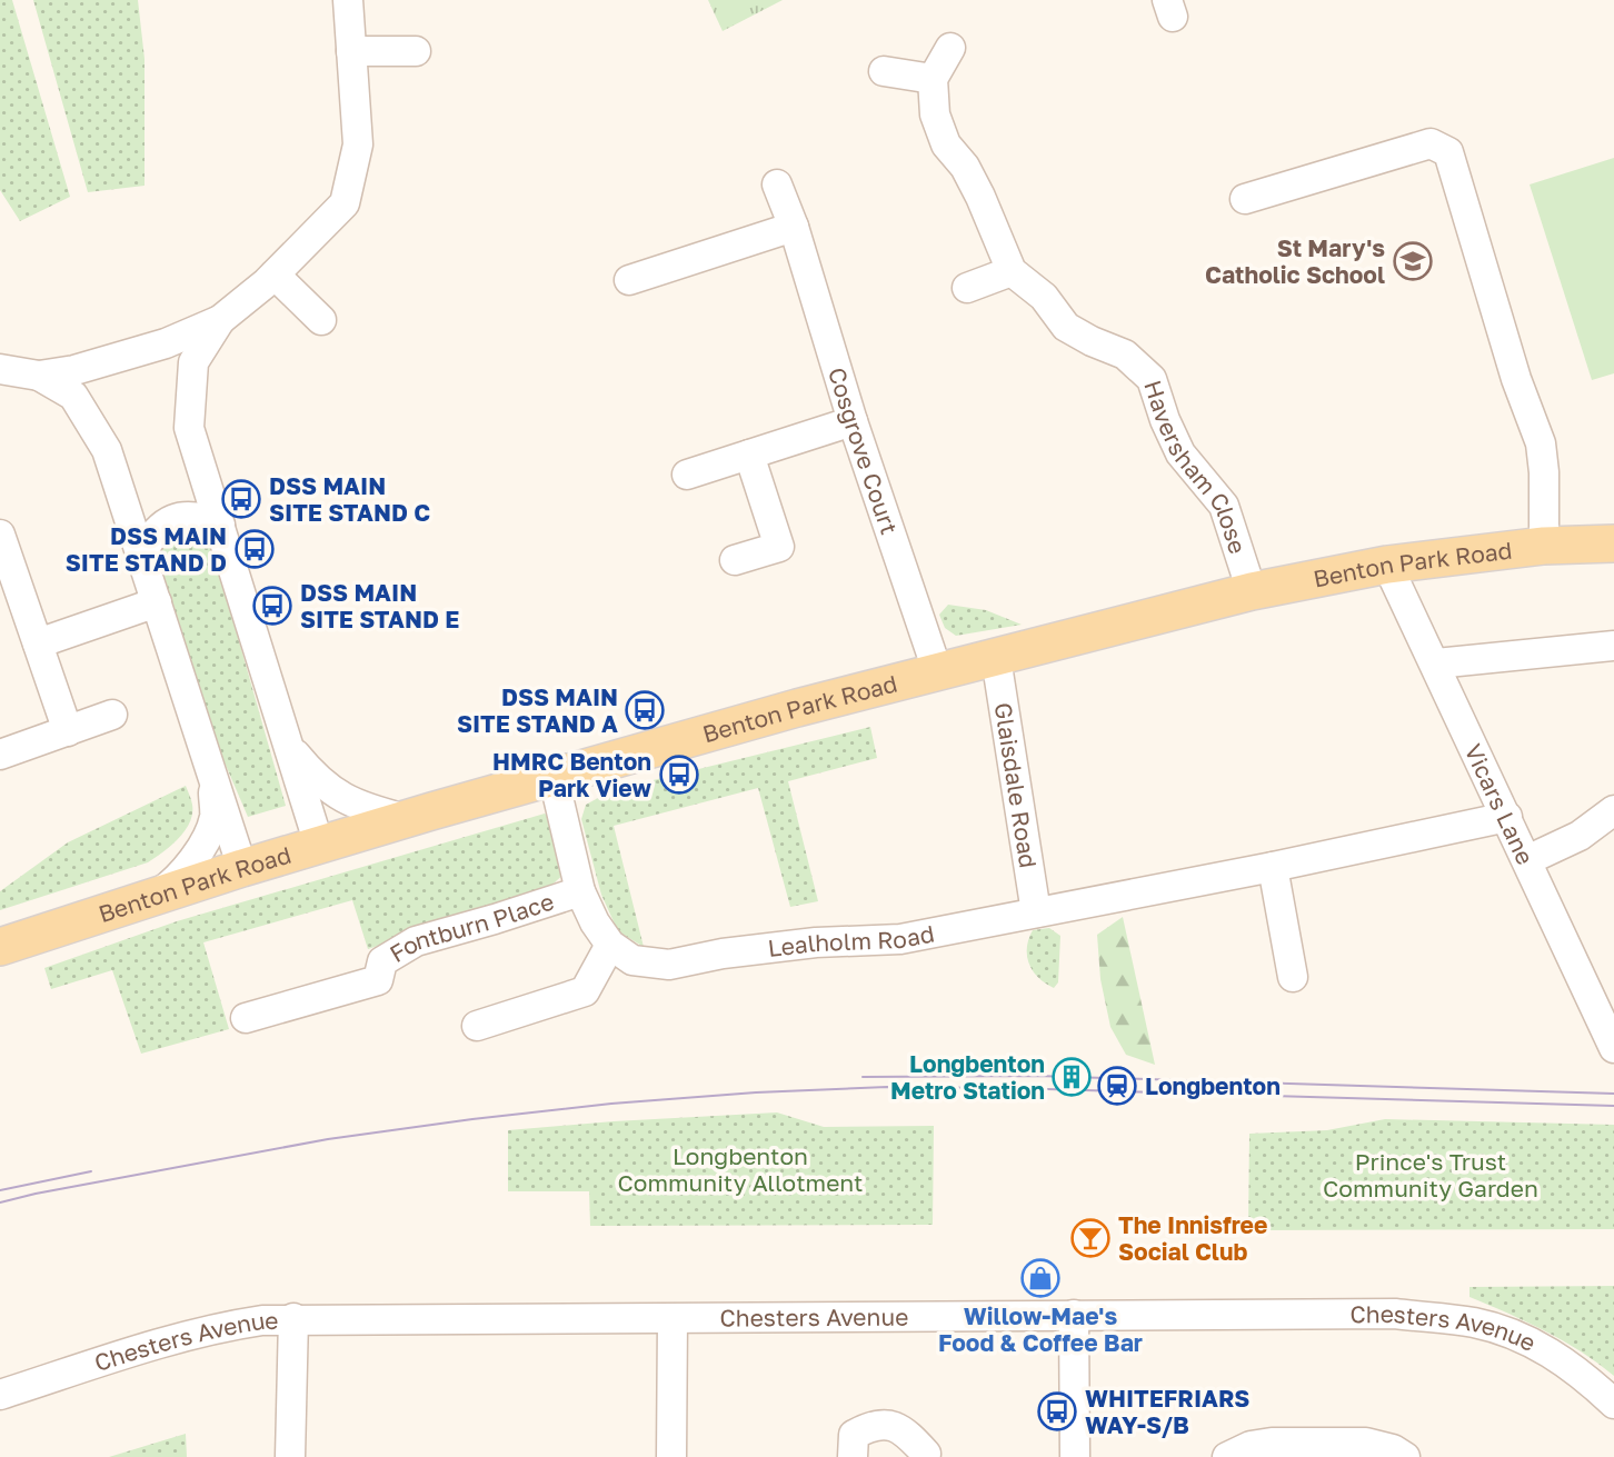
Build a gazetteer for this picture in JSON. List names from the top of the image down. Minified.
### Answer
{"streets":{"main road":["Benton Park Road"],"street":["Cosgrove Court","Haversham Close","Glaisdale Road","Vicars Lane","Fontburn Place","Lealholm Road","Chesters Avenue"]},"crossings":[["Cosgrove Court","Benton Park Road"],["Haversham Close","Benton Park Road"],["Benton Park Road","Glaisdale Road"],["Benton Park Road","Vicars Lane"],["Glaisdale Road","Lealholm Road"],["Vicars Lane","Lealholm Road"]],"parks":["Longbenton Community Allotment","Prince's Trust Community Garden"],"places":{"school or university":["St Mary's Catholic School"],"bus stop":["DSS MAIN SITE STAND C","DSS MAIN SITE STAND D","DSS MAIN SITE STAND E","DSS MAIN SITE STAND A","HMRC Benton Park View","WHITEFRIARS WAY-S/B"],"building":["Longbenton Metro Station"],"station":["Longbenton"],"bar":["The Innisfree Social Club"],"shop":["Willow-Mae's Food & Coffee Bar"]}}
